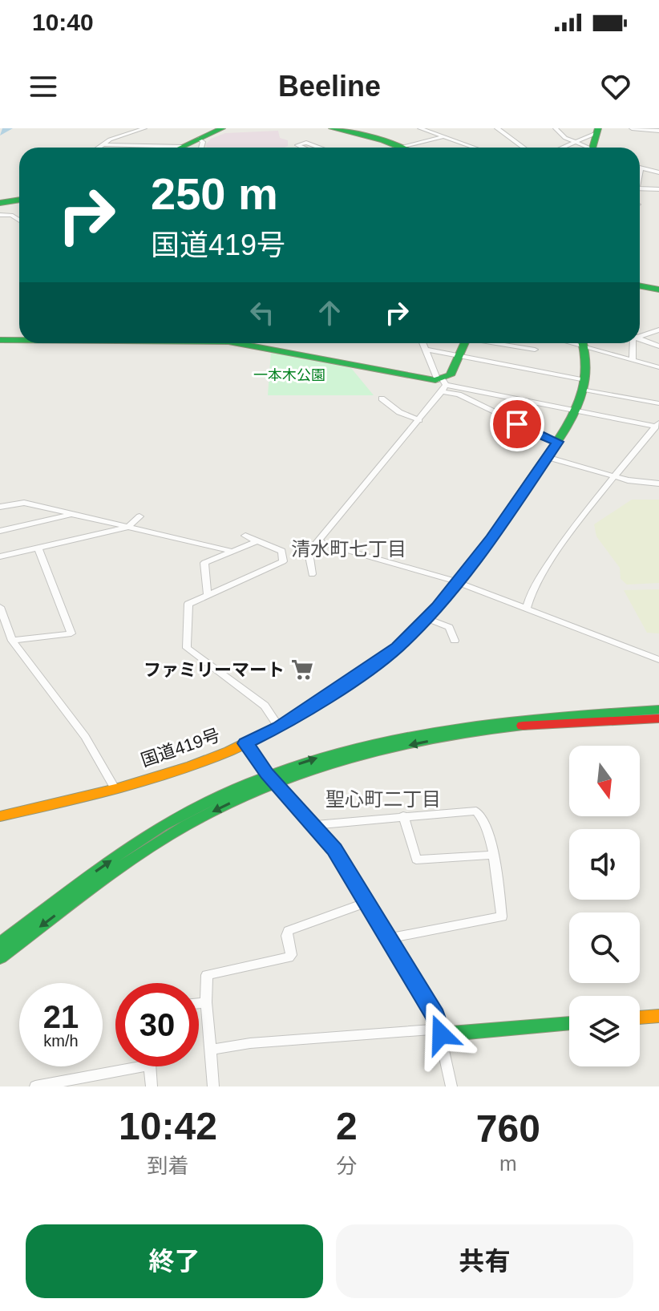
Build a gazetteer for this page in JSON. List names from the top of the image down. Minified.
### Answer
{"streets":{"main road":["国道419号"]},"districts":["清水町七丁目","聖心町二丁目"],"parks":["一本木公園"],"places":{"supermarket":["ファミリーマート"]},"north":"bottom","page":{"status":"10:40","header":"Beeline","turn":["250 m","国道419号"],"speed":"21 km/h","limit":"30","eta":["10:42","到着","2","分","760","m"],"buttons":["終了","共有"]}}
